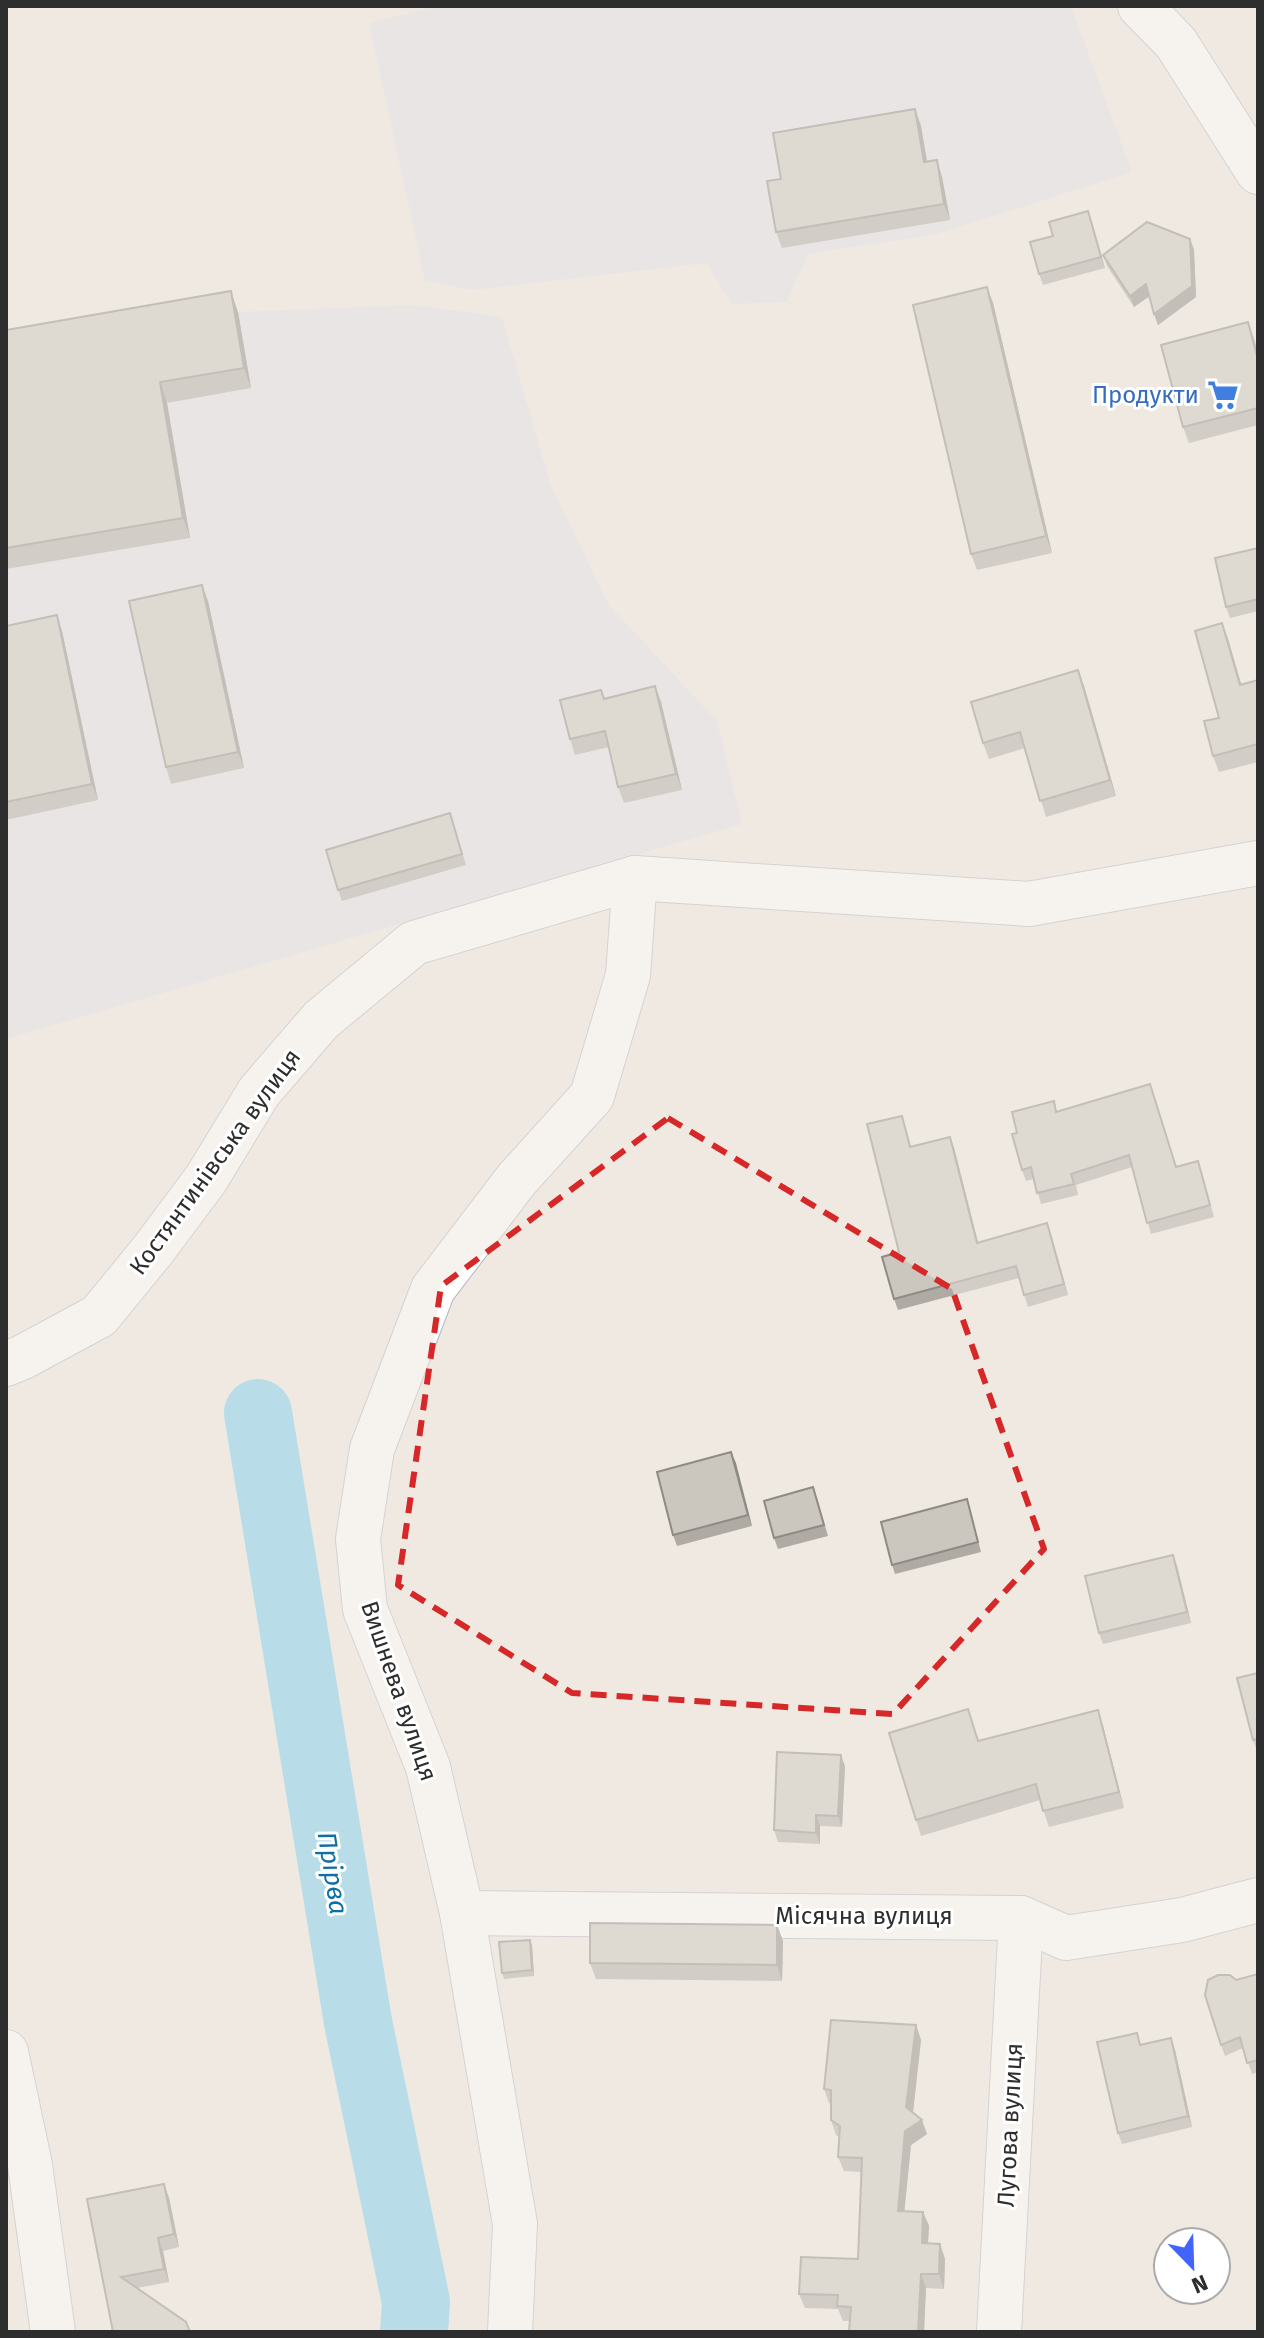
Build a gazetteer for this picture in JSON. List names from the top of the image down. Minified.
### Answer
{"streets":{"street":["Костянтинівська вулиця","Вишнева вулиця","Місячна вулиця","Лугова вулиця"]},"crossings":[["Костянтинівська вулиця","Вишнева вулиця"],["Вишнева вулиця","Місячна вулиця"],["Місячна вулиця","Лугова вулиця"]],"water":["Прірва"],"places":{"supermarket":["Продукти"]},"north":"bottom right"}
